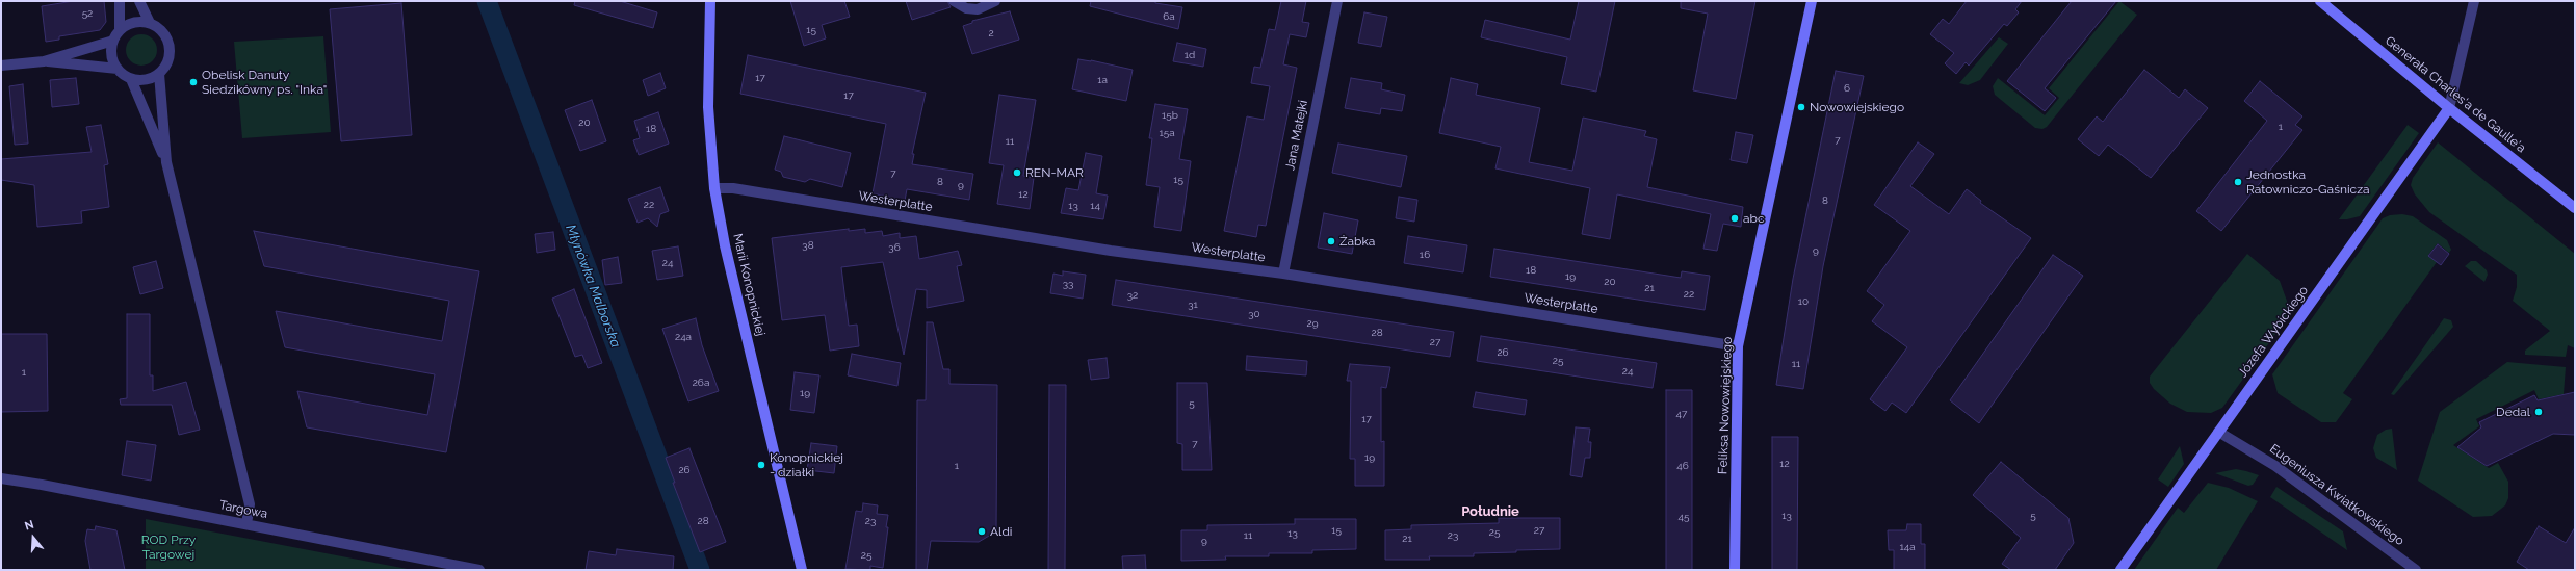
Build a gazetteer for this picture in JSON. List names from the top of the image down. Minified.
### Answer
{"streets":{"street":["Generała Charles'a de Gaulle'a","Jana Matejki","Westerplatte","Marii Konopnickiej","Józefa Wybickiego","Feliksa Nowowiejskiego","Eugeniusza Kwiatkowskiego","Targowa"]},"crossings":[["Generała Charles'a de Gaulle'a","Józefa Wybickiego"],["Jana Matejki","Westerplatte"],["Westerplatte","Marii Konopnickiej"],["Westerplatte","Feliksa Nowowiejskiego"],["Józefa Wybickiego","Eugeniusza Kwiatkowskiego"]],"districts":["Południe"],"water":["Młynówka Malborska"],"parks":["ROD Przy Targowej"],"places":["Obelisk Danuty Siedzikówny ps. \"Inka\"","Nowowiejskiego","REN-MAR","Jednostka Ratowniczo-Gaśnicza","abc","Żabka","Dedal","Konopnickiej - działki","Aldi"],"house_numbers":["52","6a","15","2","1d","17","1a","6","17","15b","20","1","18","15a","7","11","7","15","8","9","12","8","22","13","14","38","36","9","16","24","18","19","20","33","21","22","32","10","31","30","29","28","24a","27","26","25","11","24","1","26a","19","5","47","17","7","19","12","1","46","26","13","5","45","28","23","15","27","25","13","11","23","21","9","14a","25"],"north":"top"}
